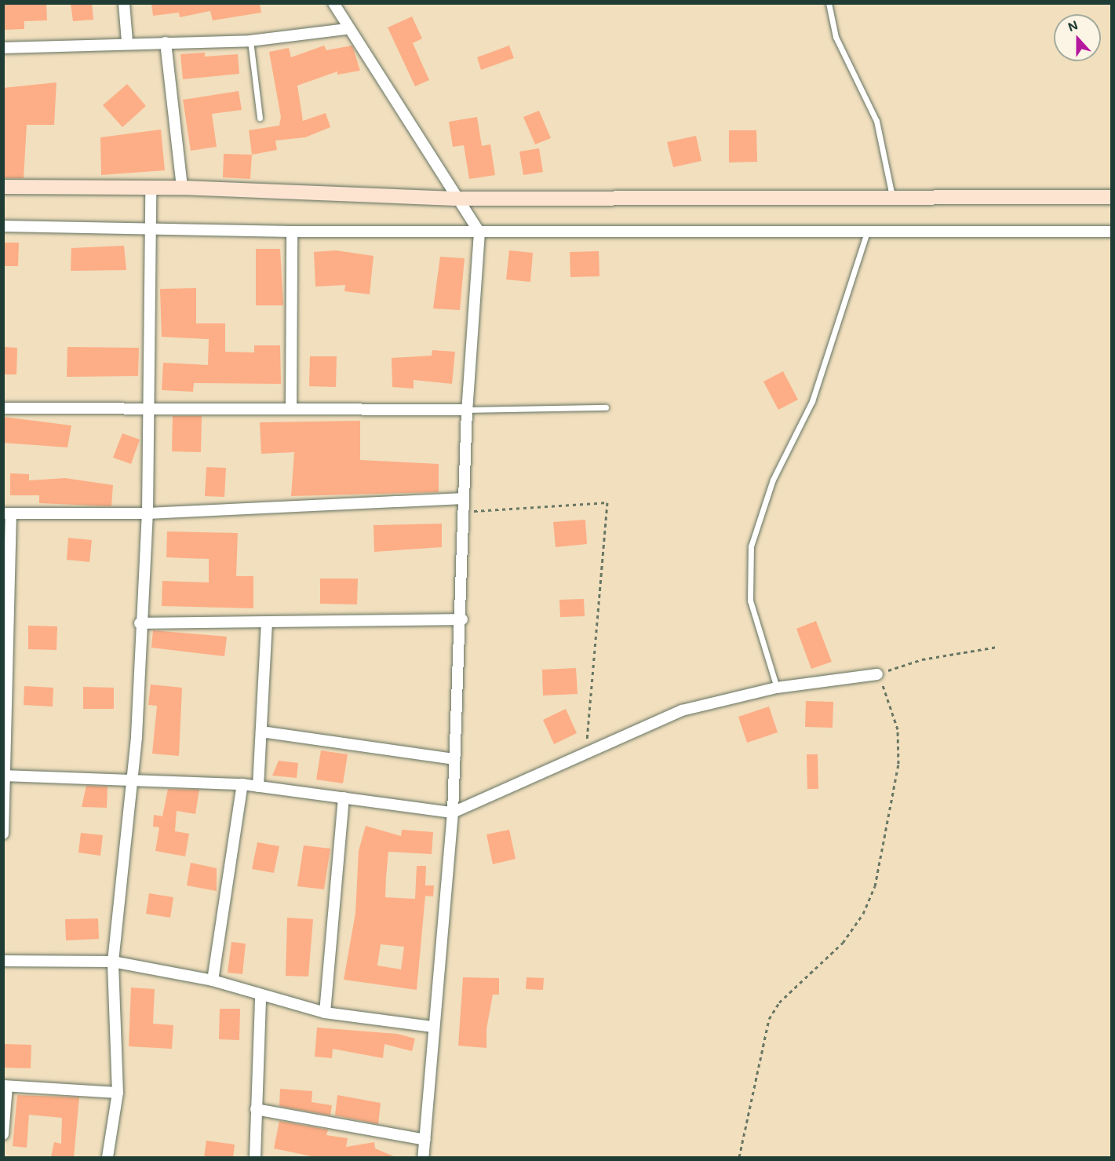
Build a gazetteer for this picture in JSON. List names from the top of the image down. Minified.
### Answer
{"north":"top"}
